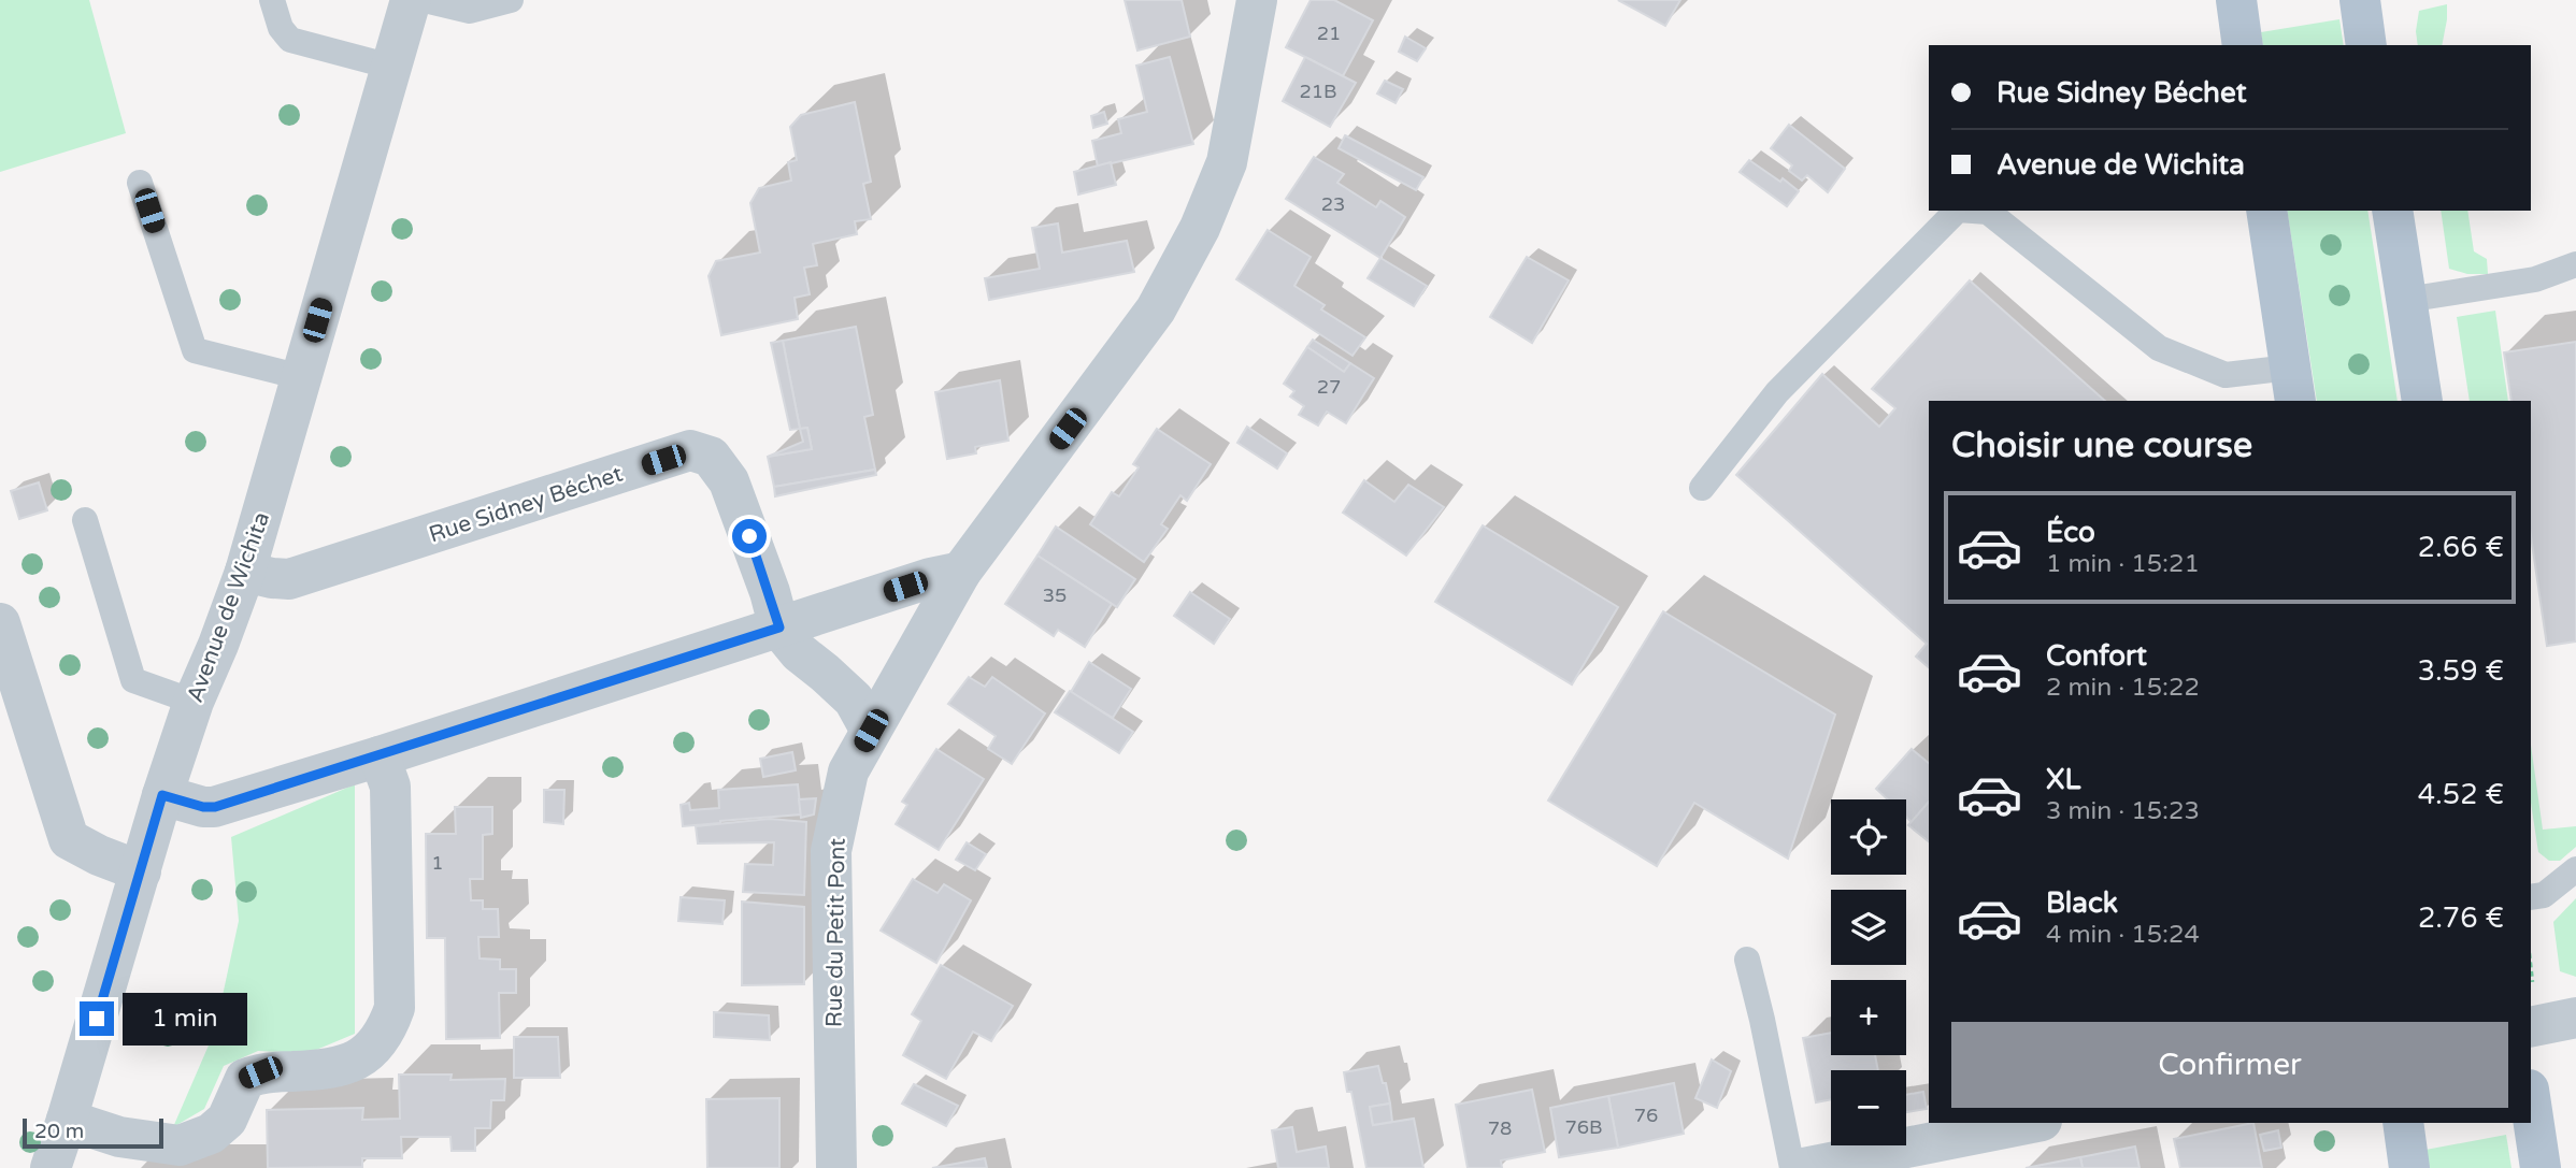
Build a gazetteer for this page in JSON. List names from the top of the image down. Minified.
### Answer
{"streets":{"street":["Rue Sidney Béchet","Avenue de Wichita","Rue du Petit Pont"]},"crossings":[["Rue Sidney Béchet","Avenue de Wichita"],["Rue Sidney Béchet","Rue du Petit Pont"]],"house_numbers":["21","21B","23","27","35","1","76","76B","78"],"scale_bar":"20 m","page":{"banner":["Rue Sidney Béchet","Avenue de Wichita"],"heading":"Choisir une course","list":[{"name":"Éco","note":"1 min · 15:21","value":"2.66 €"},{"name":"Confort","note":"2 min · 15:22","value":"3.59 €"},{"name":"XL","note":"3 min · 15:23","value":"4.52 €"},{"name":"Black","note":"4 min · 15:24","value":"2.76 €"}],"map_buttons":["+","−"],"bubble":"1 min","buttons":"Confirmer","scale":"20 m"}}
